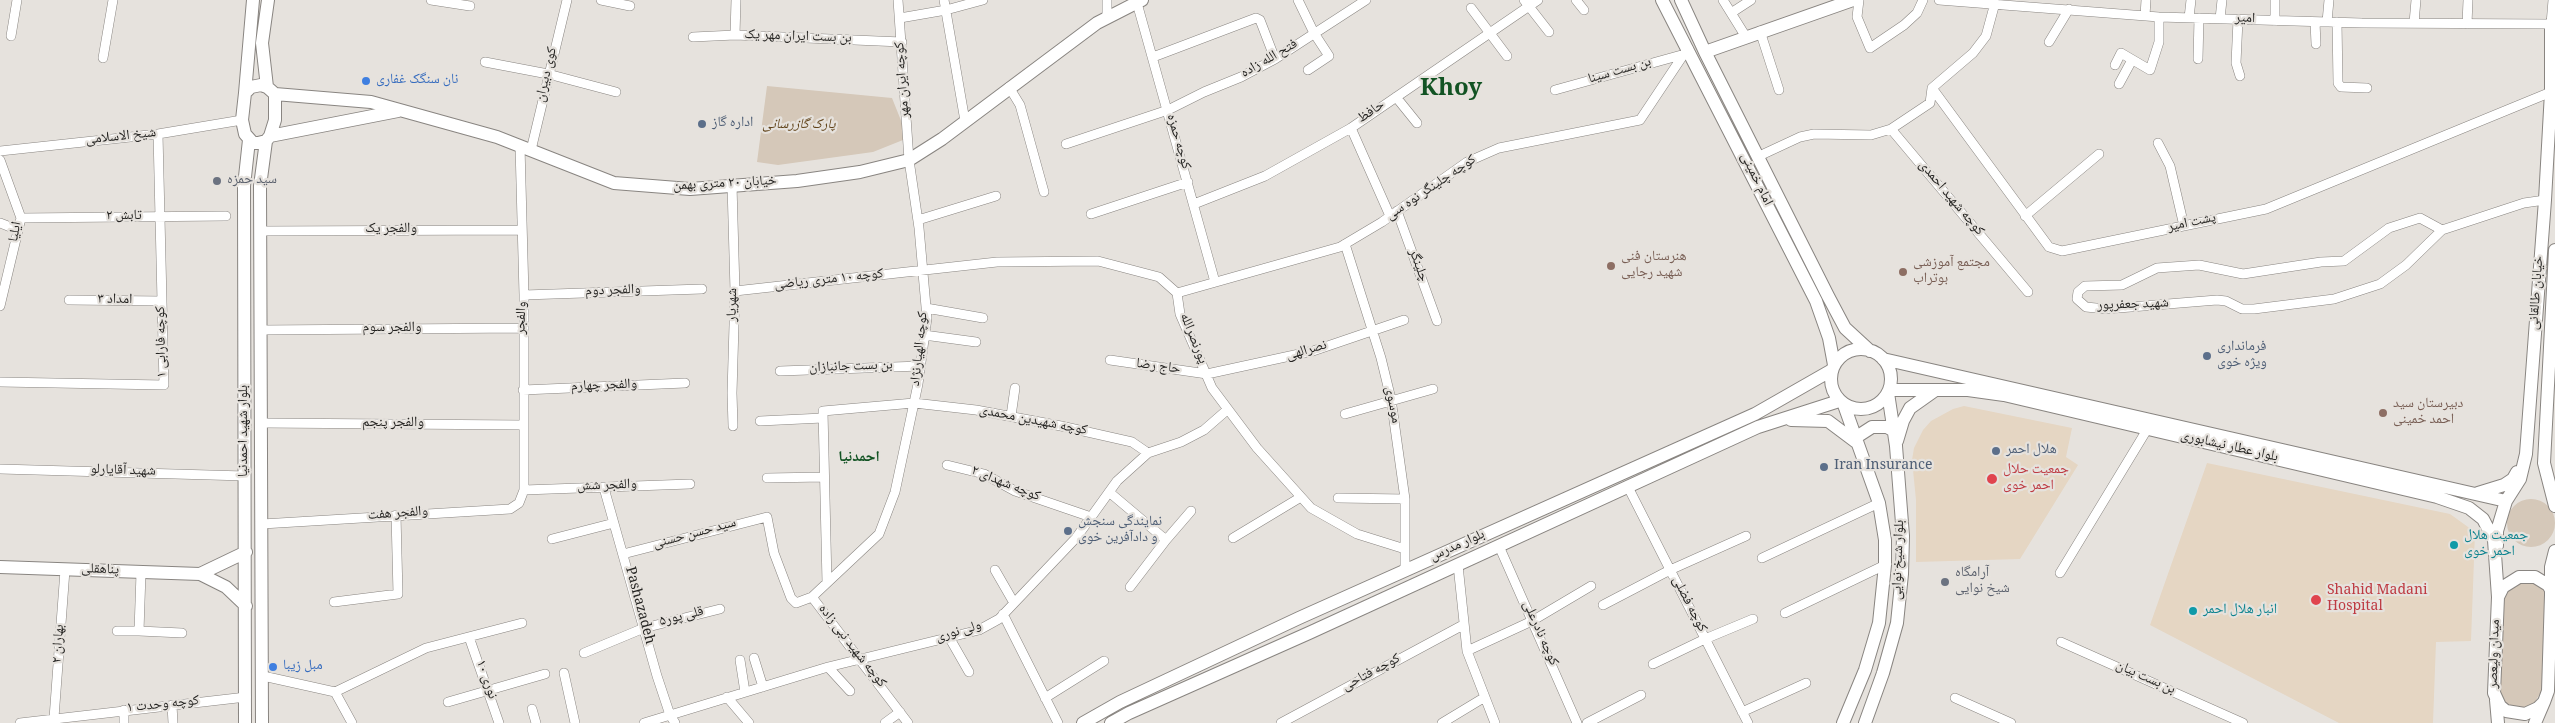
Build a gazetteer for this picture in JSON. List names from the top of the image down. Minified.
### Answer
{"streets":{"main road":["امام خمینی","خیابان ۲۰ متری بهمن","خیابان طالقانی","بلوار شهید احمدنیا","بلوار عطار نیشابوری","بلوار مدرس","بلوار شیخ نوایی","پناهقلی","میدان ولیعصر"],"street":["امیر","بن بست ایران مهر یک","فتح الله زاده","بن بست سینا","کوی دبیران","کوچه ایران مهر","حافظ","شیخ الاسلامی","کوچه حمزه","کوچه چلینگر نوه سی","کوچه شهید احمدی","تابش ۲","پشت امیر","والفجر یک","ایلیا","چلینگر","کوچه ۱۰ متری ریاضی","والفجر دوم","امداد ۳","شهریار","شهید جعفرپور","والفجر","والفجر سوم","پورنصرالله","۱ کوچه فارابی","کوچه الهیارنژاد","نصرالهی","بن بست جانبازان","حاج رضا","والفجر چهارم","موسوی","کوچه شهیدین محمدی","والفجر پنجم","شهید آقایارلو","کوچه شهدای ۲","والفجر شش","والفجر هفت","سید حسن حسنی","کوچه فضلی","Pashazadeh","قلی پور۵","ولی نوری","کوچه نادرعلی","بهاران ۲","کوچه شهید نبی زاده","کوچه فتاحی","بن بست بیان","نوری ۱۰","کوچه وحدت ۱"]},"crossings":[["امیر","خیابان طالقانی"],["بن بست ایران مهر یک","کوچه ایران مهر"],["فتح الله زاده","کوچه حمزه"],["بن بست سینا","امام خمینی"],["بن بست سینا","کوچه چلینگر نوه سی"],["کوی دبیران","خیابان ۲۰ متری بهمن"],["کوی دبیران","والفجر"],["کوچه ایران مهر","خیابان ۲۰ متری بهمن"],["کوچه ایران مهر","کوچه الهیارنژاد"],["حافظ","کوچه حمزه"],["حافظ","چلینگر"],["شیخ الاسلامی","۱ کوچه فارابی"],["کوچه حمزه","خیابان ۲۰ متری بهمن"],["کوچه حمزه","کوچه چلینگر نوه سی"],["امام خمینی","کوچه چلینگر نوه سی"],["امام خمینی","بلوار عطار نیشابوری"],["امام خمینی","بلوار مدرس"],["امام خمینی","بلوار شیخ نوایی"],["خیابان ۲۰ متری بهمن","شهریار"],["خیابان ۲۰ متری بهمن","والفجر"],["خیابان ۲۰ متری بهمن","کوچه الهیارنژاد"],["خیابان ۲۰ متری بهمن","بلوار شهید احمدنیا"],["کوچه چلینگر نوه سی","چلینگر"],["کوچه چلینگر نوه سی","پورنصرالله"],["کوچه چلینگر نوه سی","موسوی"],["تابش ۲","ایلیا"],["تابش ۲","۱ کوچه فارابی"],["پشت امیر","خیابان طالقانی"],["والفجر یک","والفجر"],["والفجر یک","بلوار شهید احمدنیا"],["کوچه ۱۰ متری ریاضی","شهریار"],["کوچه ۱۰ متری ریاضی","کوچه الهیارنژاد"],["والفجر دوم","والفجر"],["خیابان طالقانی","شهید جعفرپور"],["خیابان طالقانی","بلوار عطار نیشابوری"],["امداد ۳","۱ کوچه فارابی"],["والفجر","والفجر سوم"],["والفجر","والفجر چهارم"],["والفجر","والفجر پنجم"],["والفجر","والفجر شش"],["والفجر","والفجر هفت"],["والفجر سوم","بلوار شهید احمدنیا"],["پورنصرالله","نصرالهی"],["پورنصرالله","حاج رضا"],["پورنصرالله","موسوی"],["پورنصرالله","ولی نوری"],["کوچه الهیارنژاد","بن بست جانبازان"],["کوچه الهیارنژاد","کوچه شهیدین محمدی"],["کوچه الهیارنژاد","کوچه شهید نبی زاده"],["نصرالهی","حاج رضا"],["نصرالهی","موسوی"],["موسوی","بلوار مدرس"],["کوچه شهیدین محمدی","ولی نوری"],["والفجر پنجم","بلوار شهید احمدنیا"],["بلوار شهید احمدنیا","شهید آقایارلو"],["بلوار شهید احمدنیا","والفجر هفت"],["بلوار شهید احمدنیا","پناهقلی"],["بلوار شهید احمدنیا","کوچه وحدت ۱"],["بلوار عطار نیشابوری","بلوار مدرس"],["بلوار عطار نیشابوری","بلوار شیخ نوایی"],["بلوار عطار نیشابوری","میدان ولیعصر"],["کوچه شهدای ۲","ولی نوری"],["والفجر شش","والفجر هفت"],["والفجر شش","Pashazadeh"],["سید حسن حسنی","Pashazadeh"],["سید حسن حسنی","کوچه شهید نبی زاده"],["بلوار مدرس","بلوار شیخ نوایی"],["بلوار مدرس","کوچه فضلی"],["بلوار مدرس","کوچه نادرعلی"],["پناهقلی","بهاران ۲"],["Pashazadeh","قلی پور۵"],["Pashazadeh","ولی نوری"],["ولی نوری","کوچه شهید نبی زاده"],["بهاران ۲","کوچه وحدت ۱"]],"districts":["Khoy","احمدنیا"],"parks":["پارک گازرسانی"],"places":["نان سنگک غفاری","اداره گاز","سید حمزه","هنرستان فنی شهید رجایی","مجتمع آموزشی بوتراب","فرمانداری ویژه خوی","دبیرستان سید احمد خمینی","هلال احمر","Iran Insurance","جمعیت حلال احمر خوی","نمایندگی سنجش و دادآفرین خوی","جمعیت هلال احمر خوی","آرامگاه شیخ نوایی","Shahid Madani Hospital","انبار هلال احمر","مبل زیبا"]}
